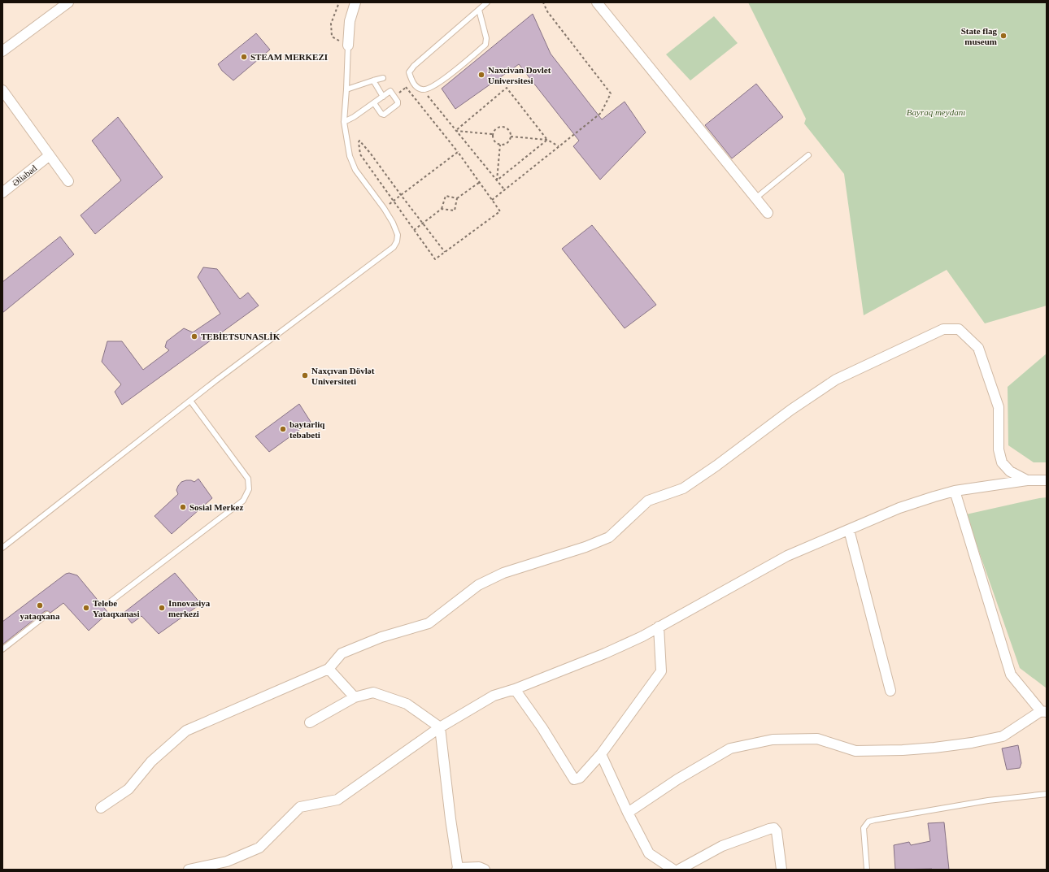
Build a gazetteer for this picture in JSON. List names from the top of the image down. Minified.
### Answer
{"streets":{"street":["Əliabad"]},"parks":["Bayraq meydanı"],"places":["State flag museum","STEAM MERKEZI","Naxcivan Dovlet Universitesi","TEBİETSUNASLİK","Naxçıvan Dövlət Universiteti","baytarliq tebabeti","Sosial Merkez","yataqxana","Telebe Yataqxanasi","Innovasiya merkezi"]}
